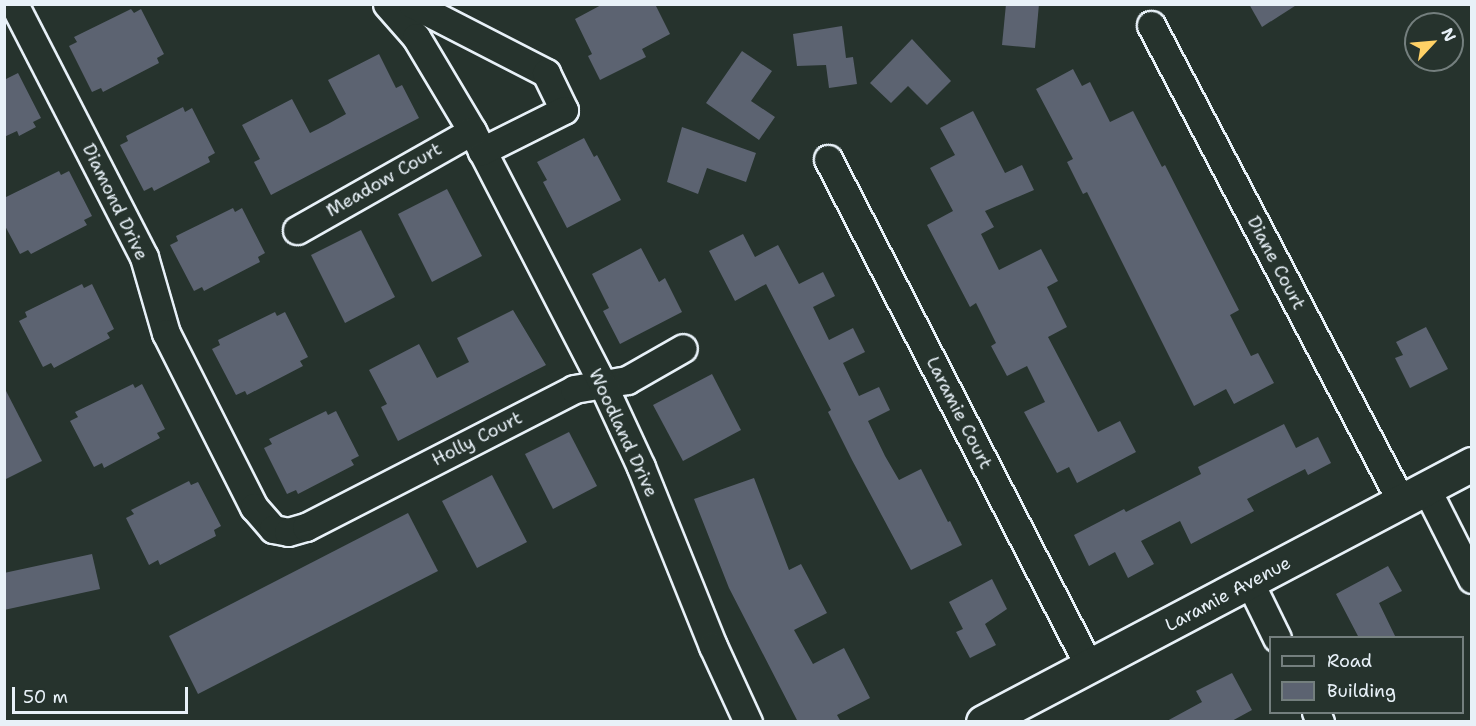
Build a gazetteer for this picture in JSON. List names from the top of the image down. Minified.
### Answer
{"streets":{"street":["Meadow Court","Diamond Drive","Diane Court","Laramie Court","Woodland Drive","Holly Court","Laramie Avenue"]},"crossings":[["Meadow Court","Woodland Drive"],["Diamond Drive","Holly Court"],["Diane Court","Laramie Avenue"],["Laramie Court","Laramie Avenue"],["Woodland Drive","Holly Court"]],"legend":["Road","Building"],"scale_bar":"50 m","north":"top right"}
